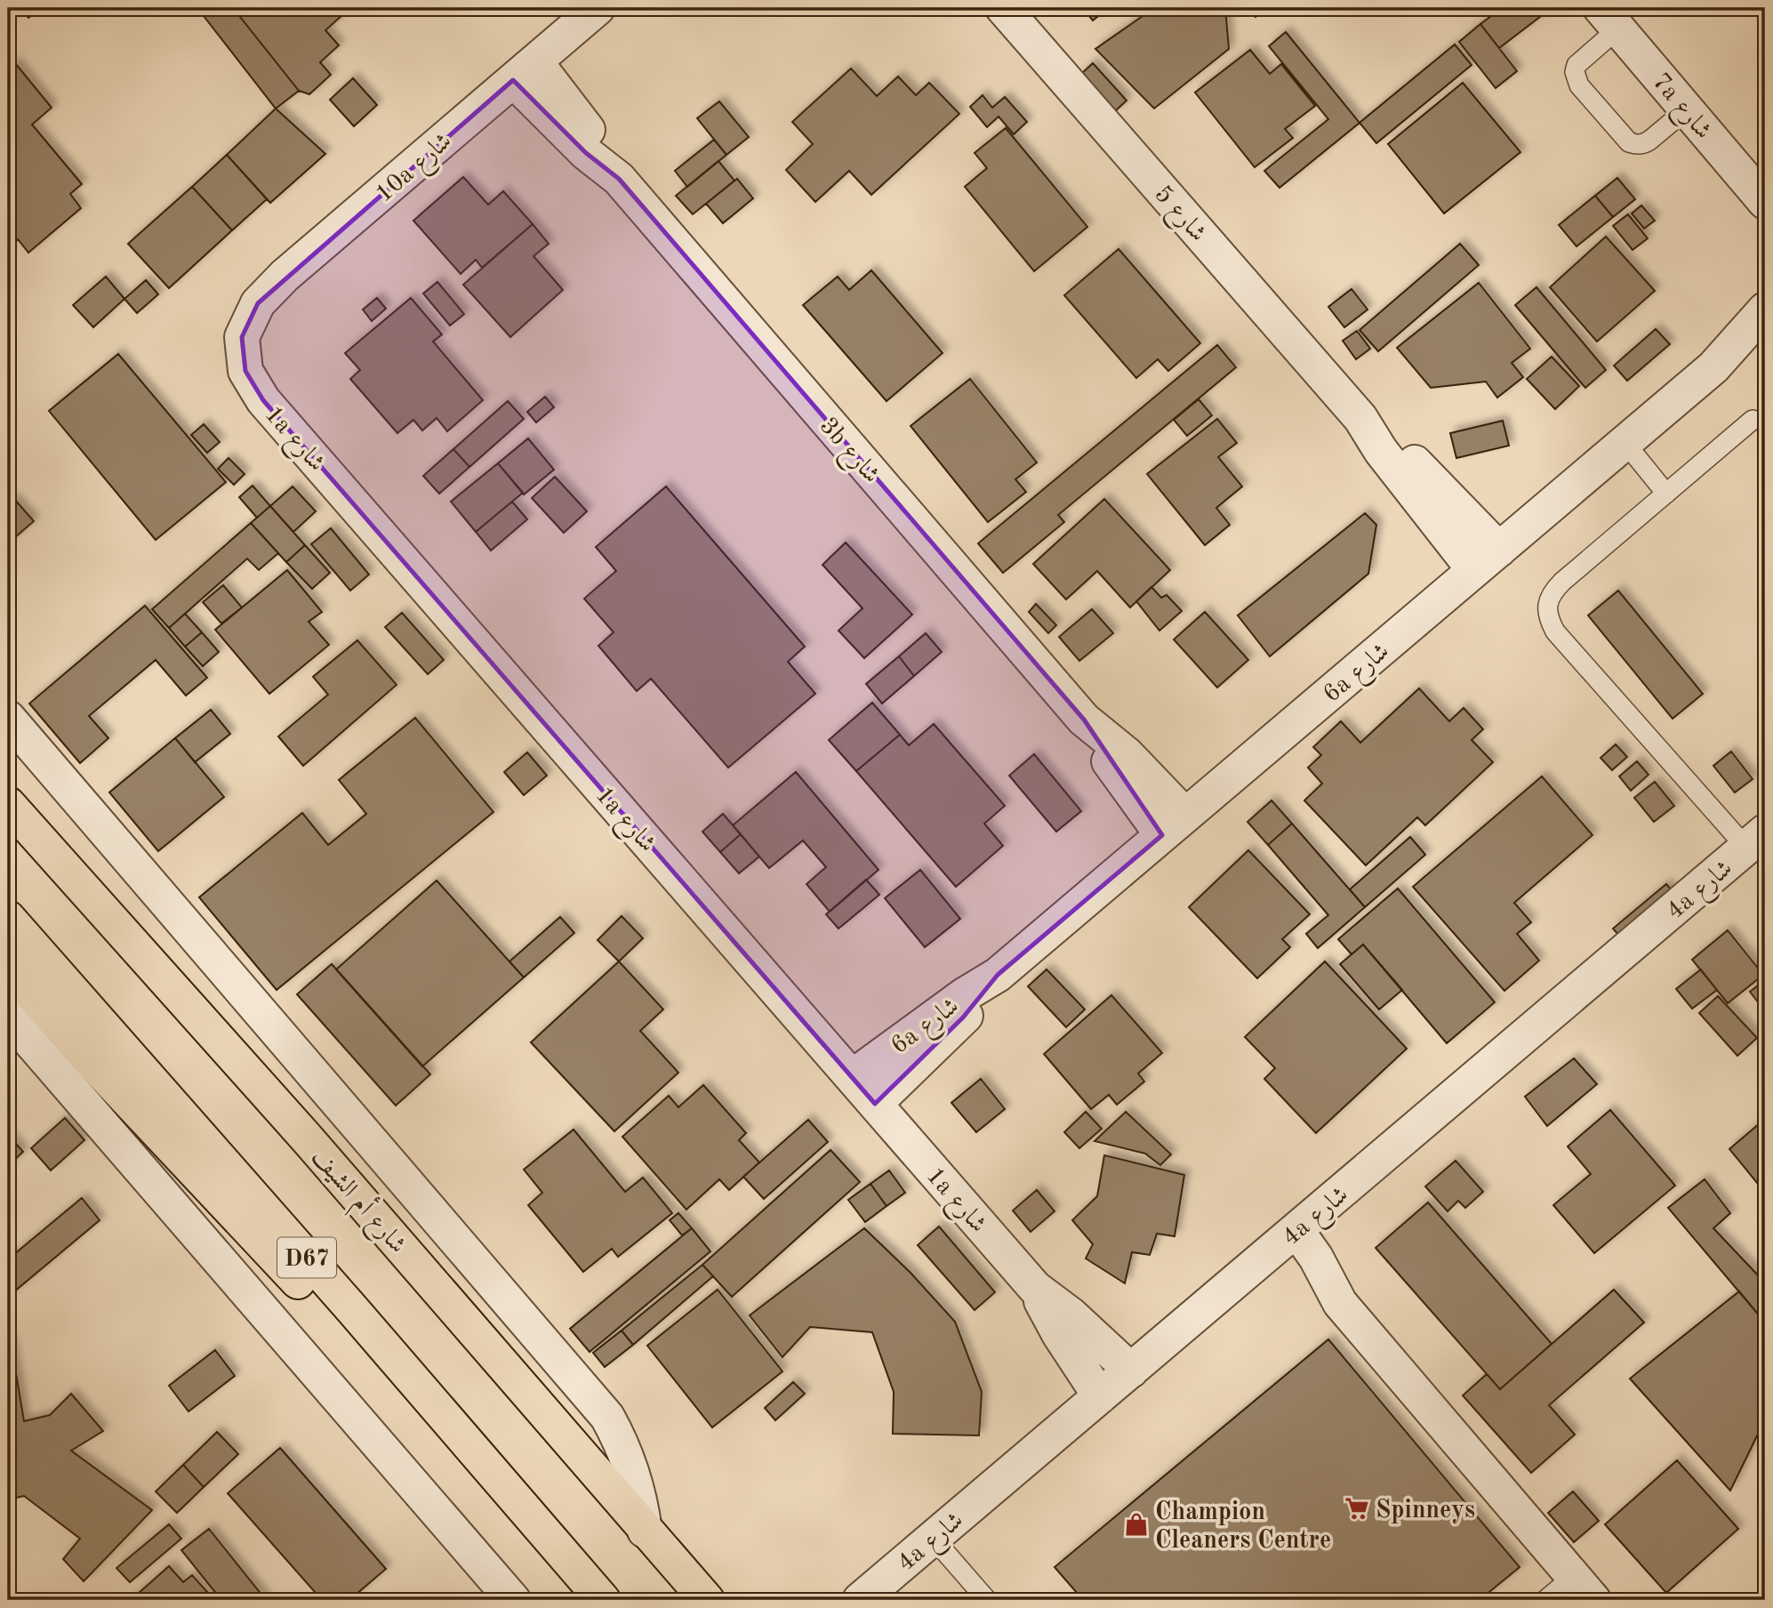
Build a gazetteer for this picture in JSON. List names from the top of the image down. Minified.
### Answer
{"streets":{"main road":["شارع أم الشيف","D67"],"street":["7a شارع","10a شارع","شارع 5","1a شارع","3b شارع","6a شارع","4a شارع"]},"crossings":[["10a شارع","1a شارع"],["10a شارع","3b شارع"],["شارع 5","6a شارع"],["1a شارع","6a شارع"],["1a شارع","4a شارع"],["3b شارع","6a شارع"]],"places":{"supermarket":["Spinneys"],"shop":["Champion Cleaners Centre"]}}
